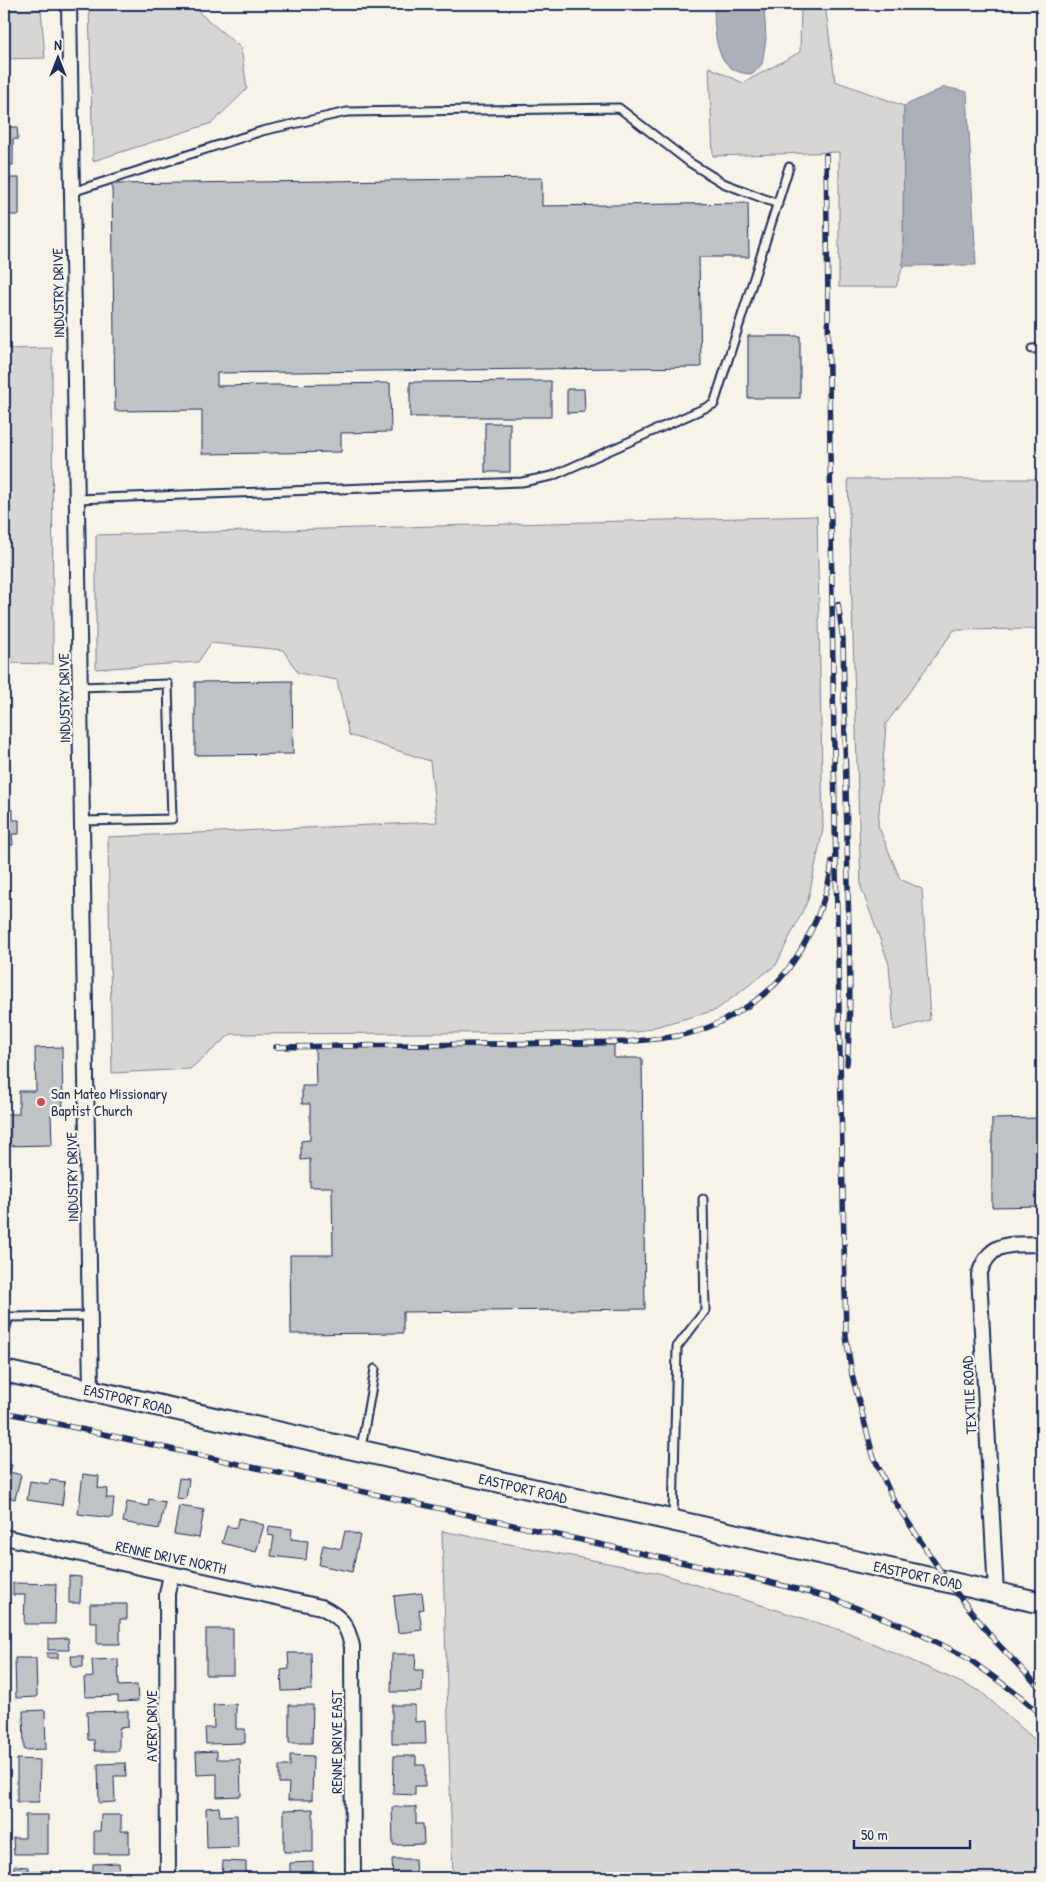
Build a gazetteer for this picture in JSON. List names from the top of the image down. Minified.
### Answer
{"streets":{"street":["INDUSTRY DRIVE","TEXTILE ROAD","EASTPORT ROAD","RENNE DRIVE NORTH","AVERY DRIVE","RENNE DRIVE EAST"]},"crossings":[["INDUSTRY DRIVE","EASTPORT ROAD"],["TEXTILE ROAD","EASTPORT ROAD"],["RENNE DRIVE NORTH","AVERY DRIVE"],["RENNE DRIVE NORTH","RENNE DRIVE EAST"]],"places":["San Mateo Missionary Baptist Church"],"scale_bar":"50 m","north":"top"}
